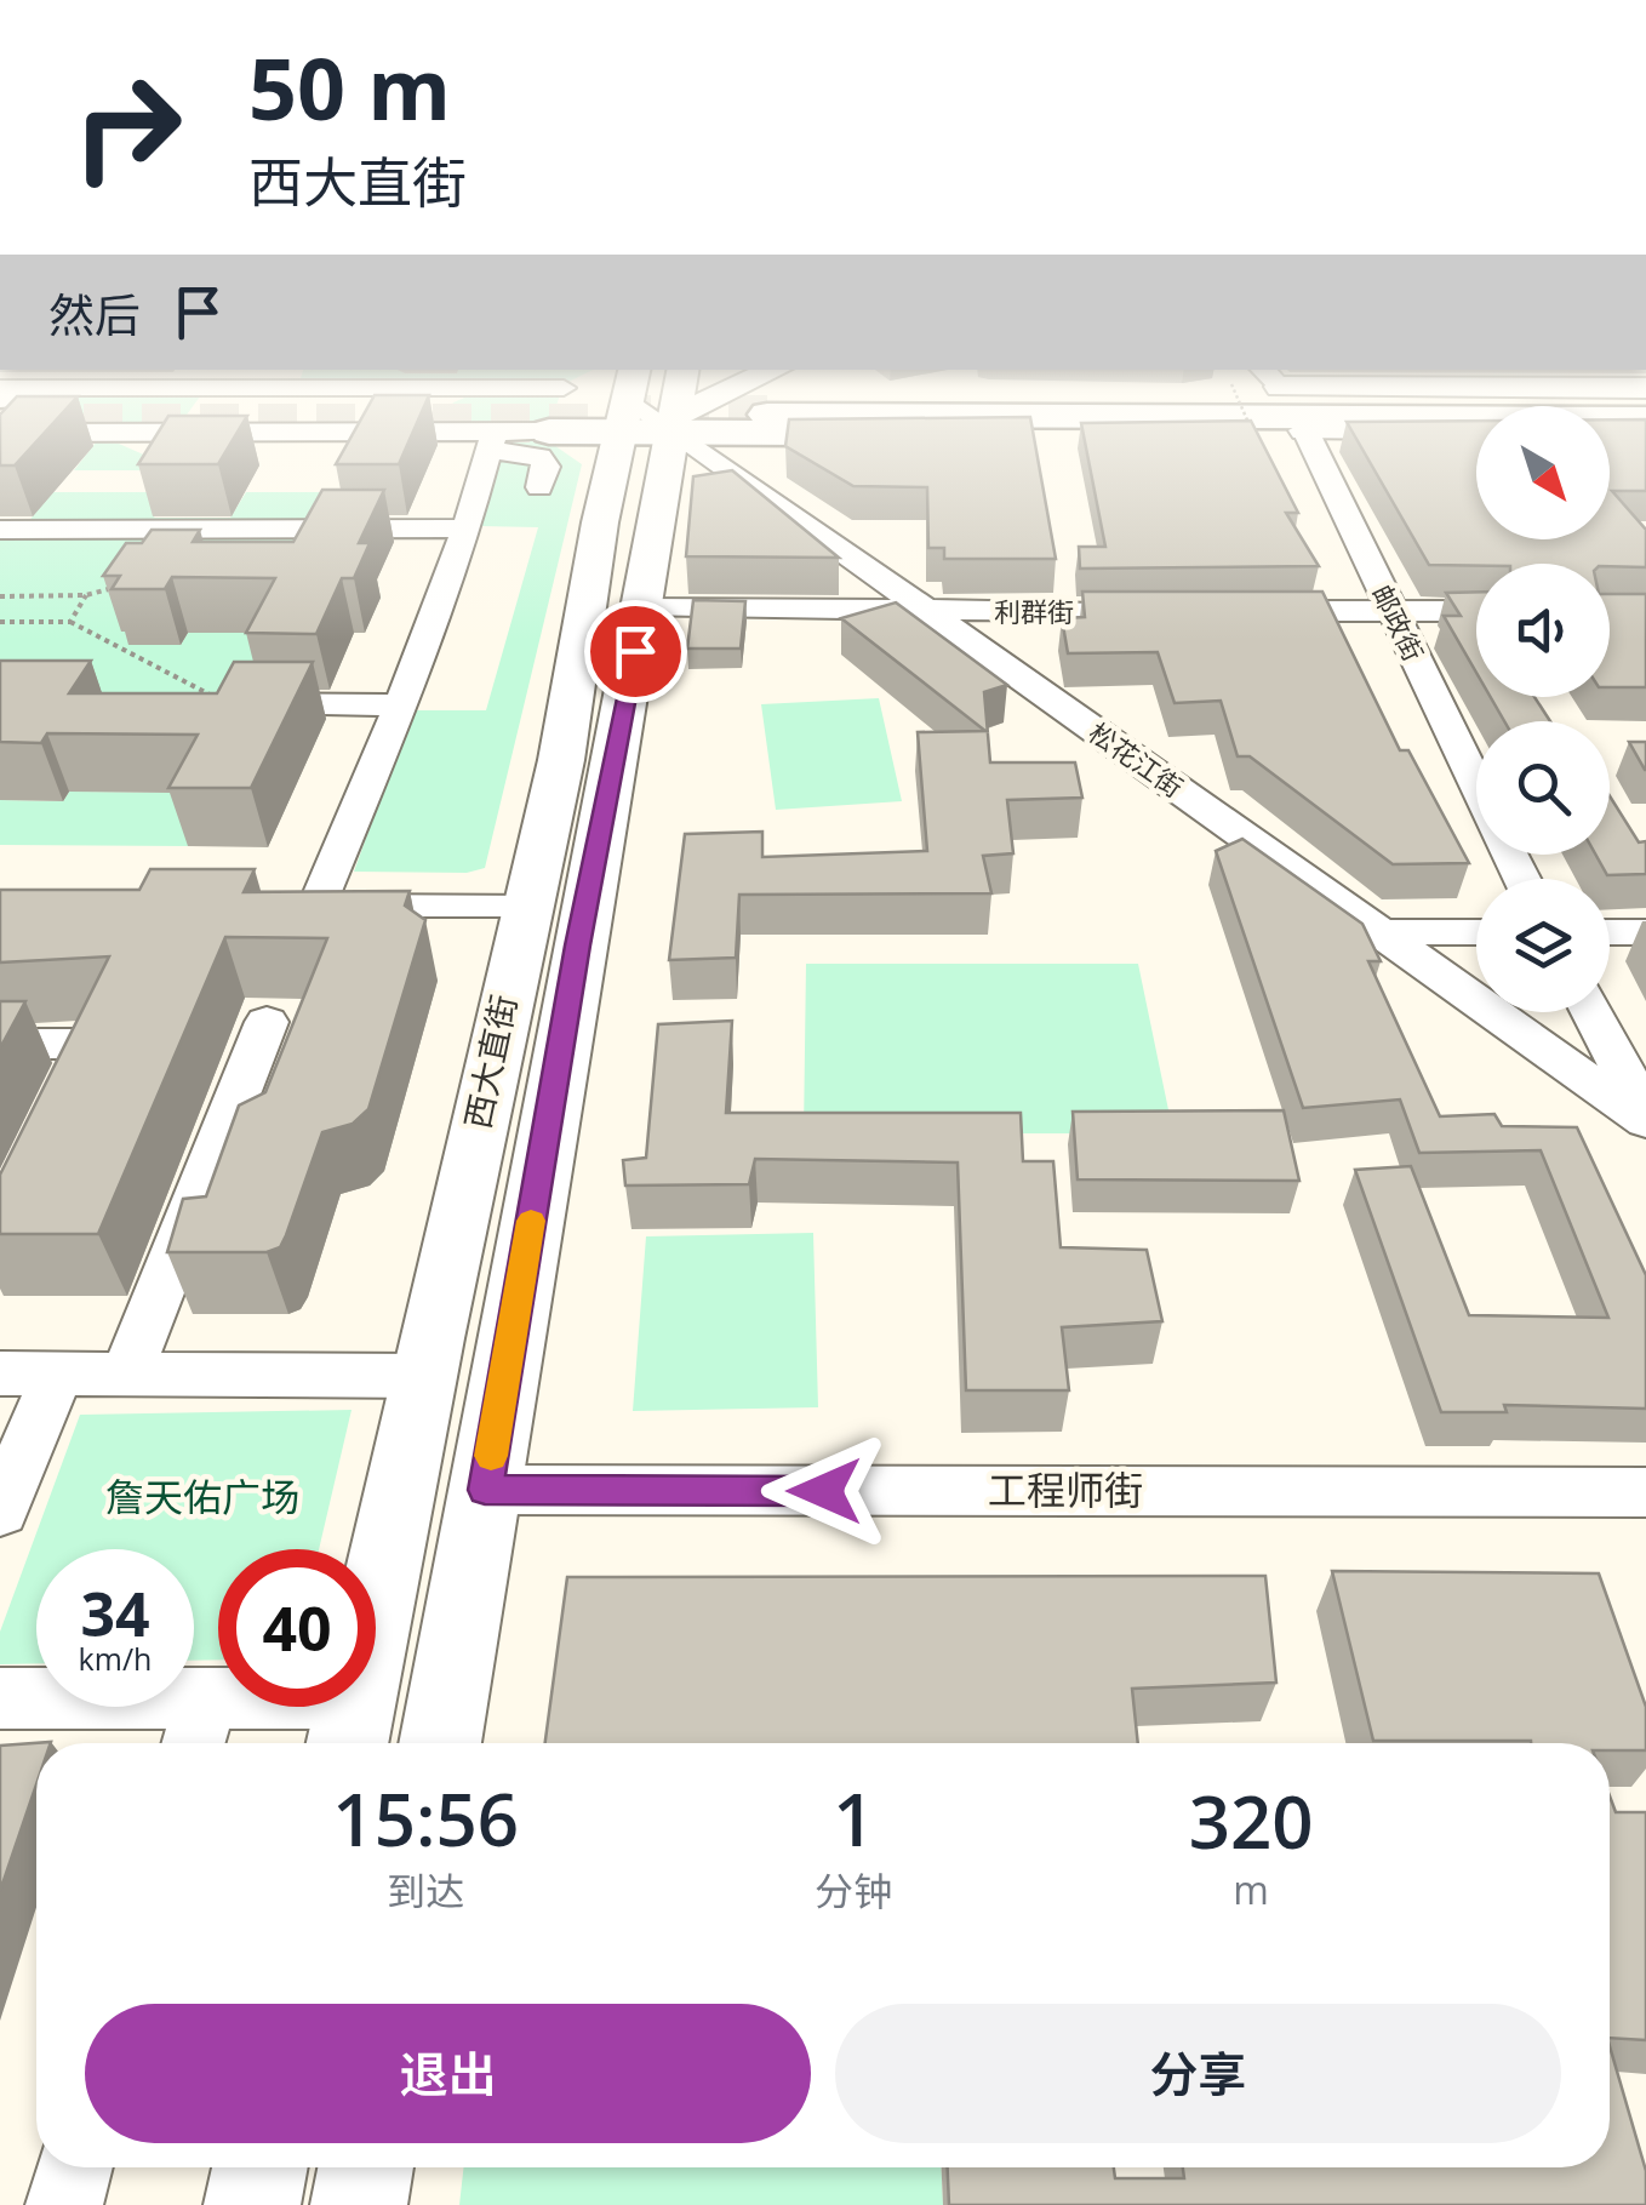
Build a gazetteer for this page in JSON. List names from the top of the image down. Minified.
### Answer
{"streets":{"main road":["西大直街"],"street":["利群街","邮政街","松花江街","工程师街"]},"crossings":[["利群街","松花江街"],["利群街","西大直街"],["西大直街","工程师街"]],"parks":["詹天佑广场"],"north":"bottom right","page":{"turn":["50 m","西大直街"],"then":"然后","speed":"34 km/h","limit":"40","eta":["15:56","到达","1","分钟","320","m"],"buttons":["退出","分享"]}}
